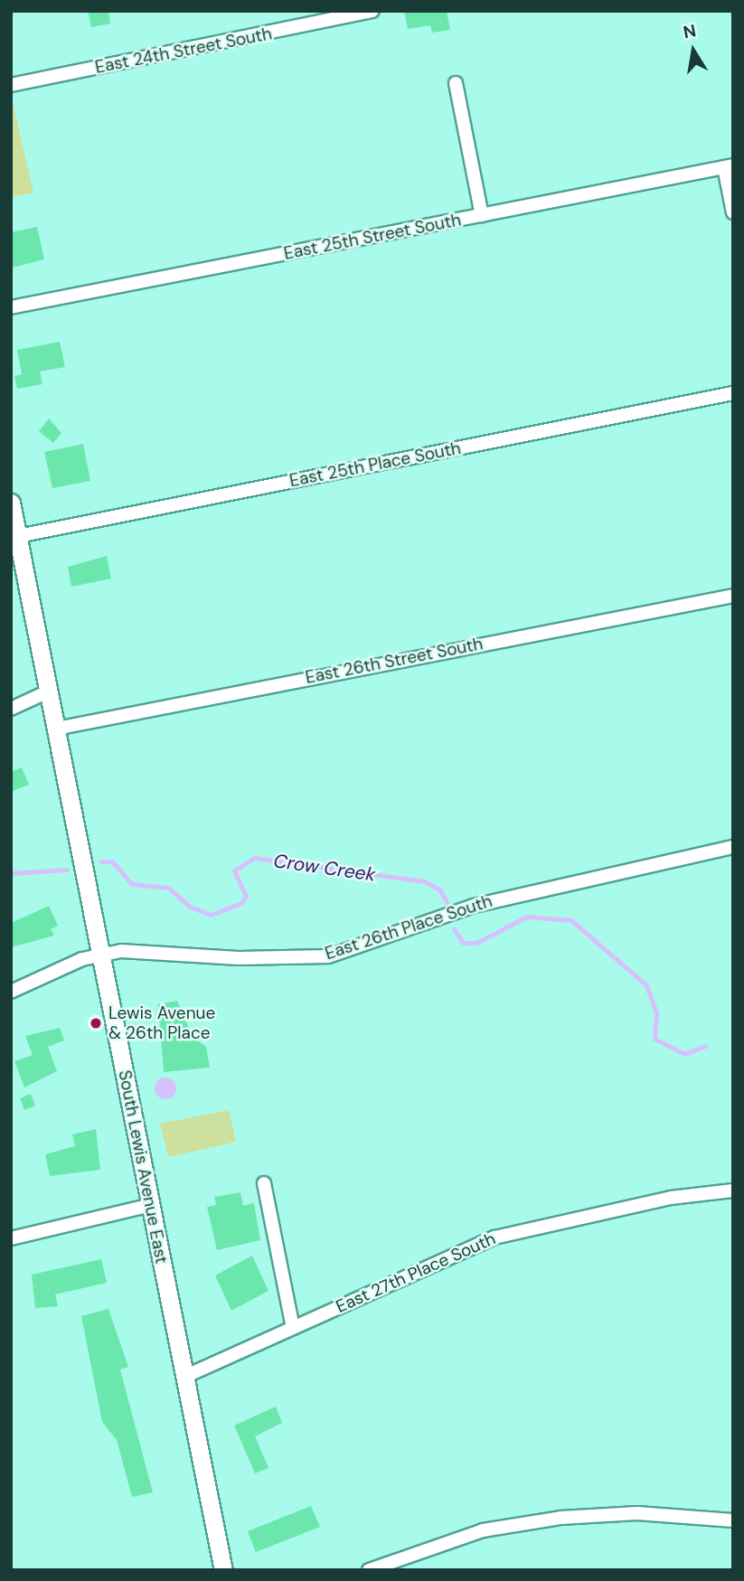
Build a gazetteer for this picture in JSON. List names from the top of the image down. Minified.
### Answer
{"streets":{"main road":["South Lewis Avenue East"],"street":["East 24th Street South","East 25th Street South","East 25th Place South","East 26th Street South","East 26th Place South","East 27th Place South"]},"crossings":[["East 25th Place South","South Lewis Avenue East"],["East 26th Street South","South Lewis Avenue East"],["East 26th Place South","South Lewis Avenue East"],["South Lewis Avenue East","East 27th Place South"]],"water":["Crow Creek"],"places":["Lewis Avenue & 26th Place"],"north":"top"}
